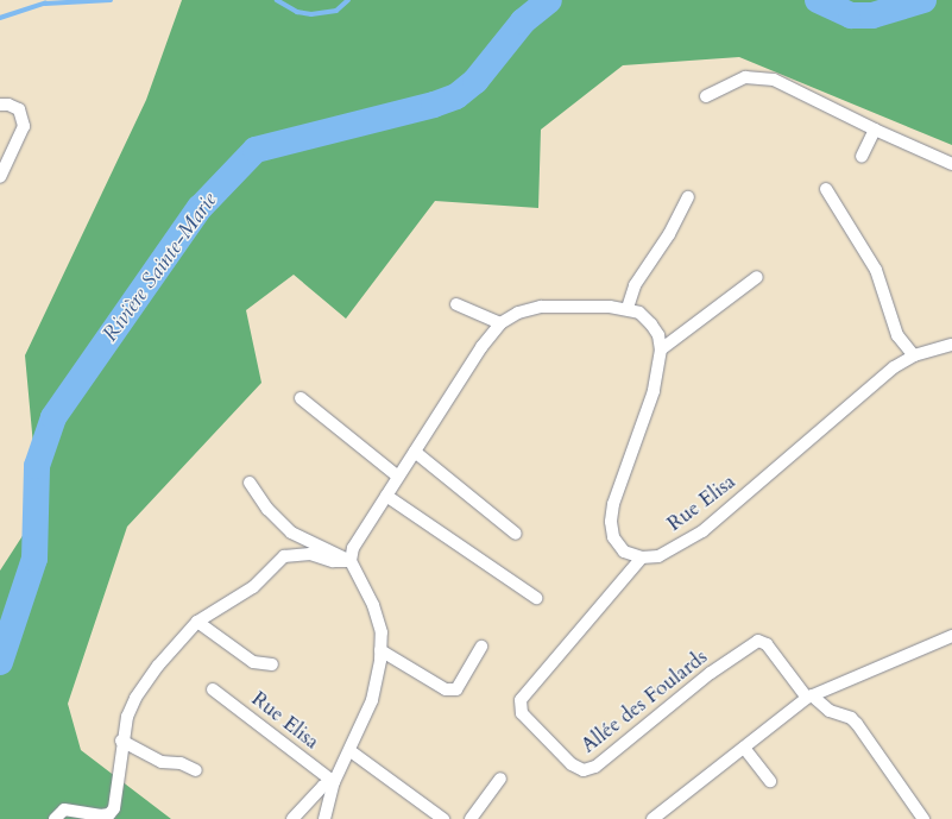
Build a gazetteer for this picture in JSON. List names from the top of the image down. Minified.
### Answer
{"streets":{"street":["Rue Elisa","Allée des Foulards"]},"crossings":[["Rue Elisa","Allée des Foulards"]],"water":["Rivière Sainte-Marie"]}
